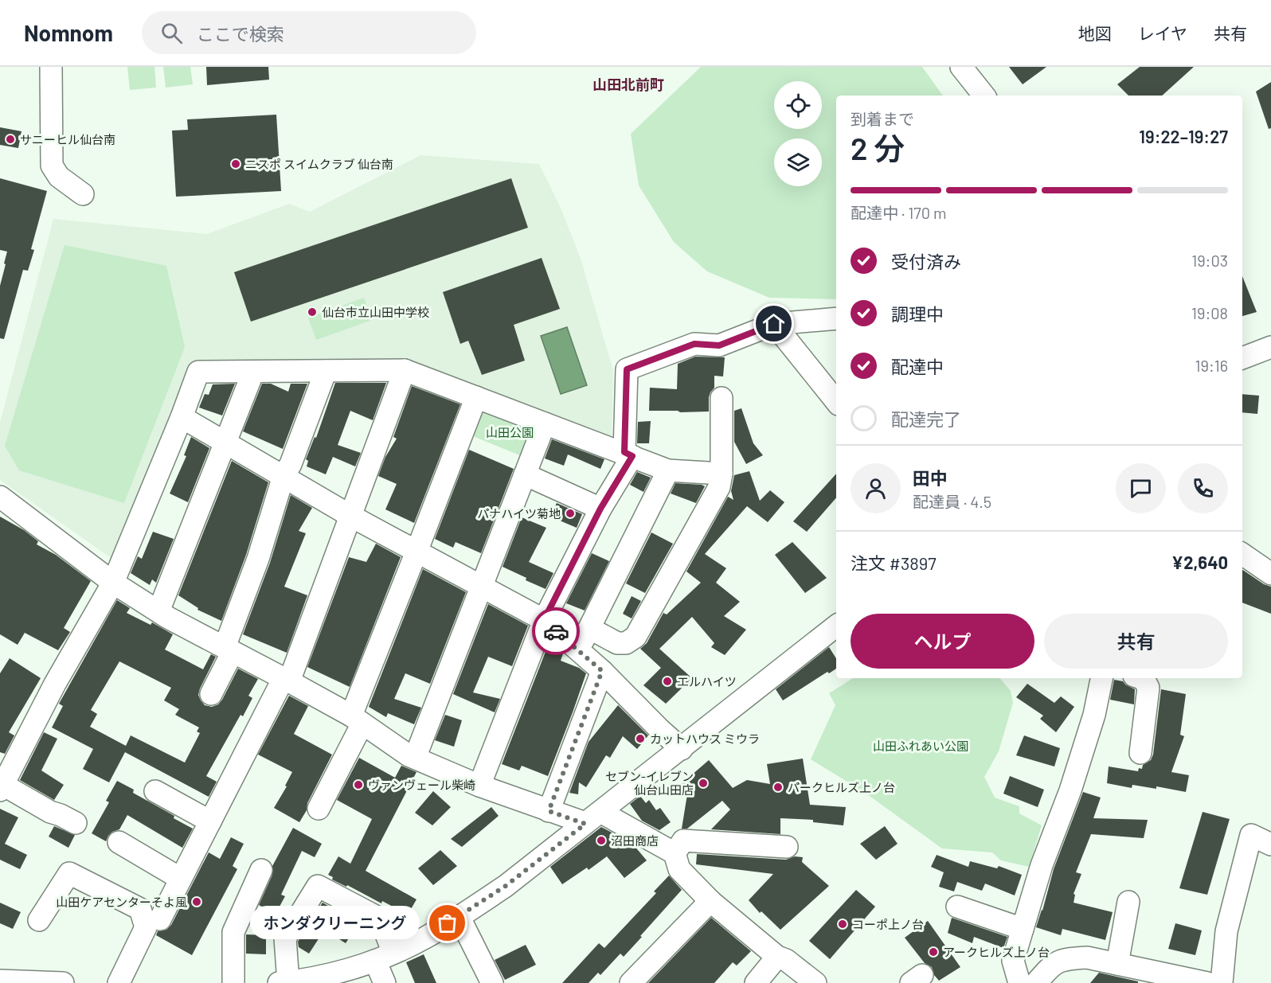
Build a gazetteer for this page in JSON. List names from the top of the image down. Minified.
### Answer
{"districts":["山田北前町"],"parks":["山田公園","山田ふれあい公園"],"places":["サニーヒル仙台南","ニスポ スイムクラブ 仙台南","仙台市立山田中学校","パナハイツ菊地","エルハイツ","カットハウス ミウラ","セブン-イレブン 仙台山田店","ヴァンヴェール柴崎","パークヒルズ上ノ台","沼田商店","山田ケアセンターそよ風","ホンダクリーニング","コーポ上ノ台","アークヒルズ上ノ台"],"page":{"header":"Nomnom","search":"ここで検索","nav":["地図","レイヤ","共有"],"heading":["2 分","到着まで","19:22–19:27"],"panel":["田中","配達員 · 4.5","注文 #3897","¥2,640"],"bar":"配達中 · 170 m","list":[["受付済み","19:03"],["調理中","19:08"],["配達中","19:16"],"配達完了"],"buttons":["ヘルプ","共有"],"bubble":"ホンダクリーニング"}}
